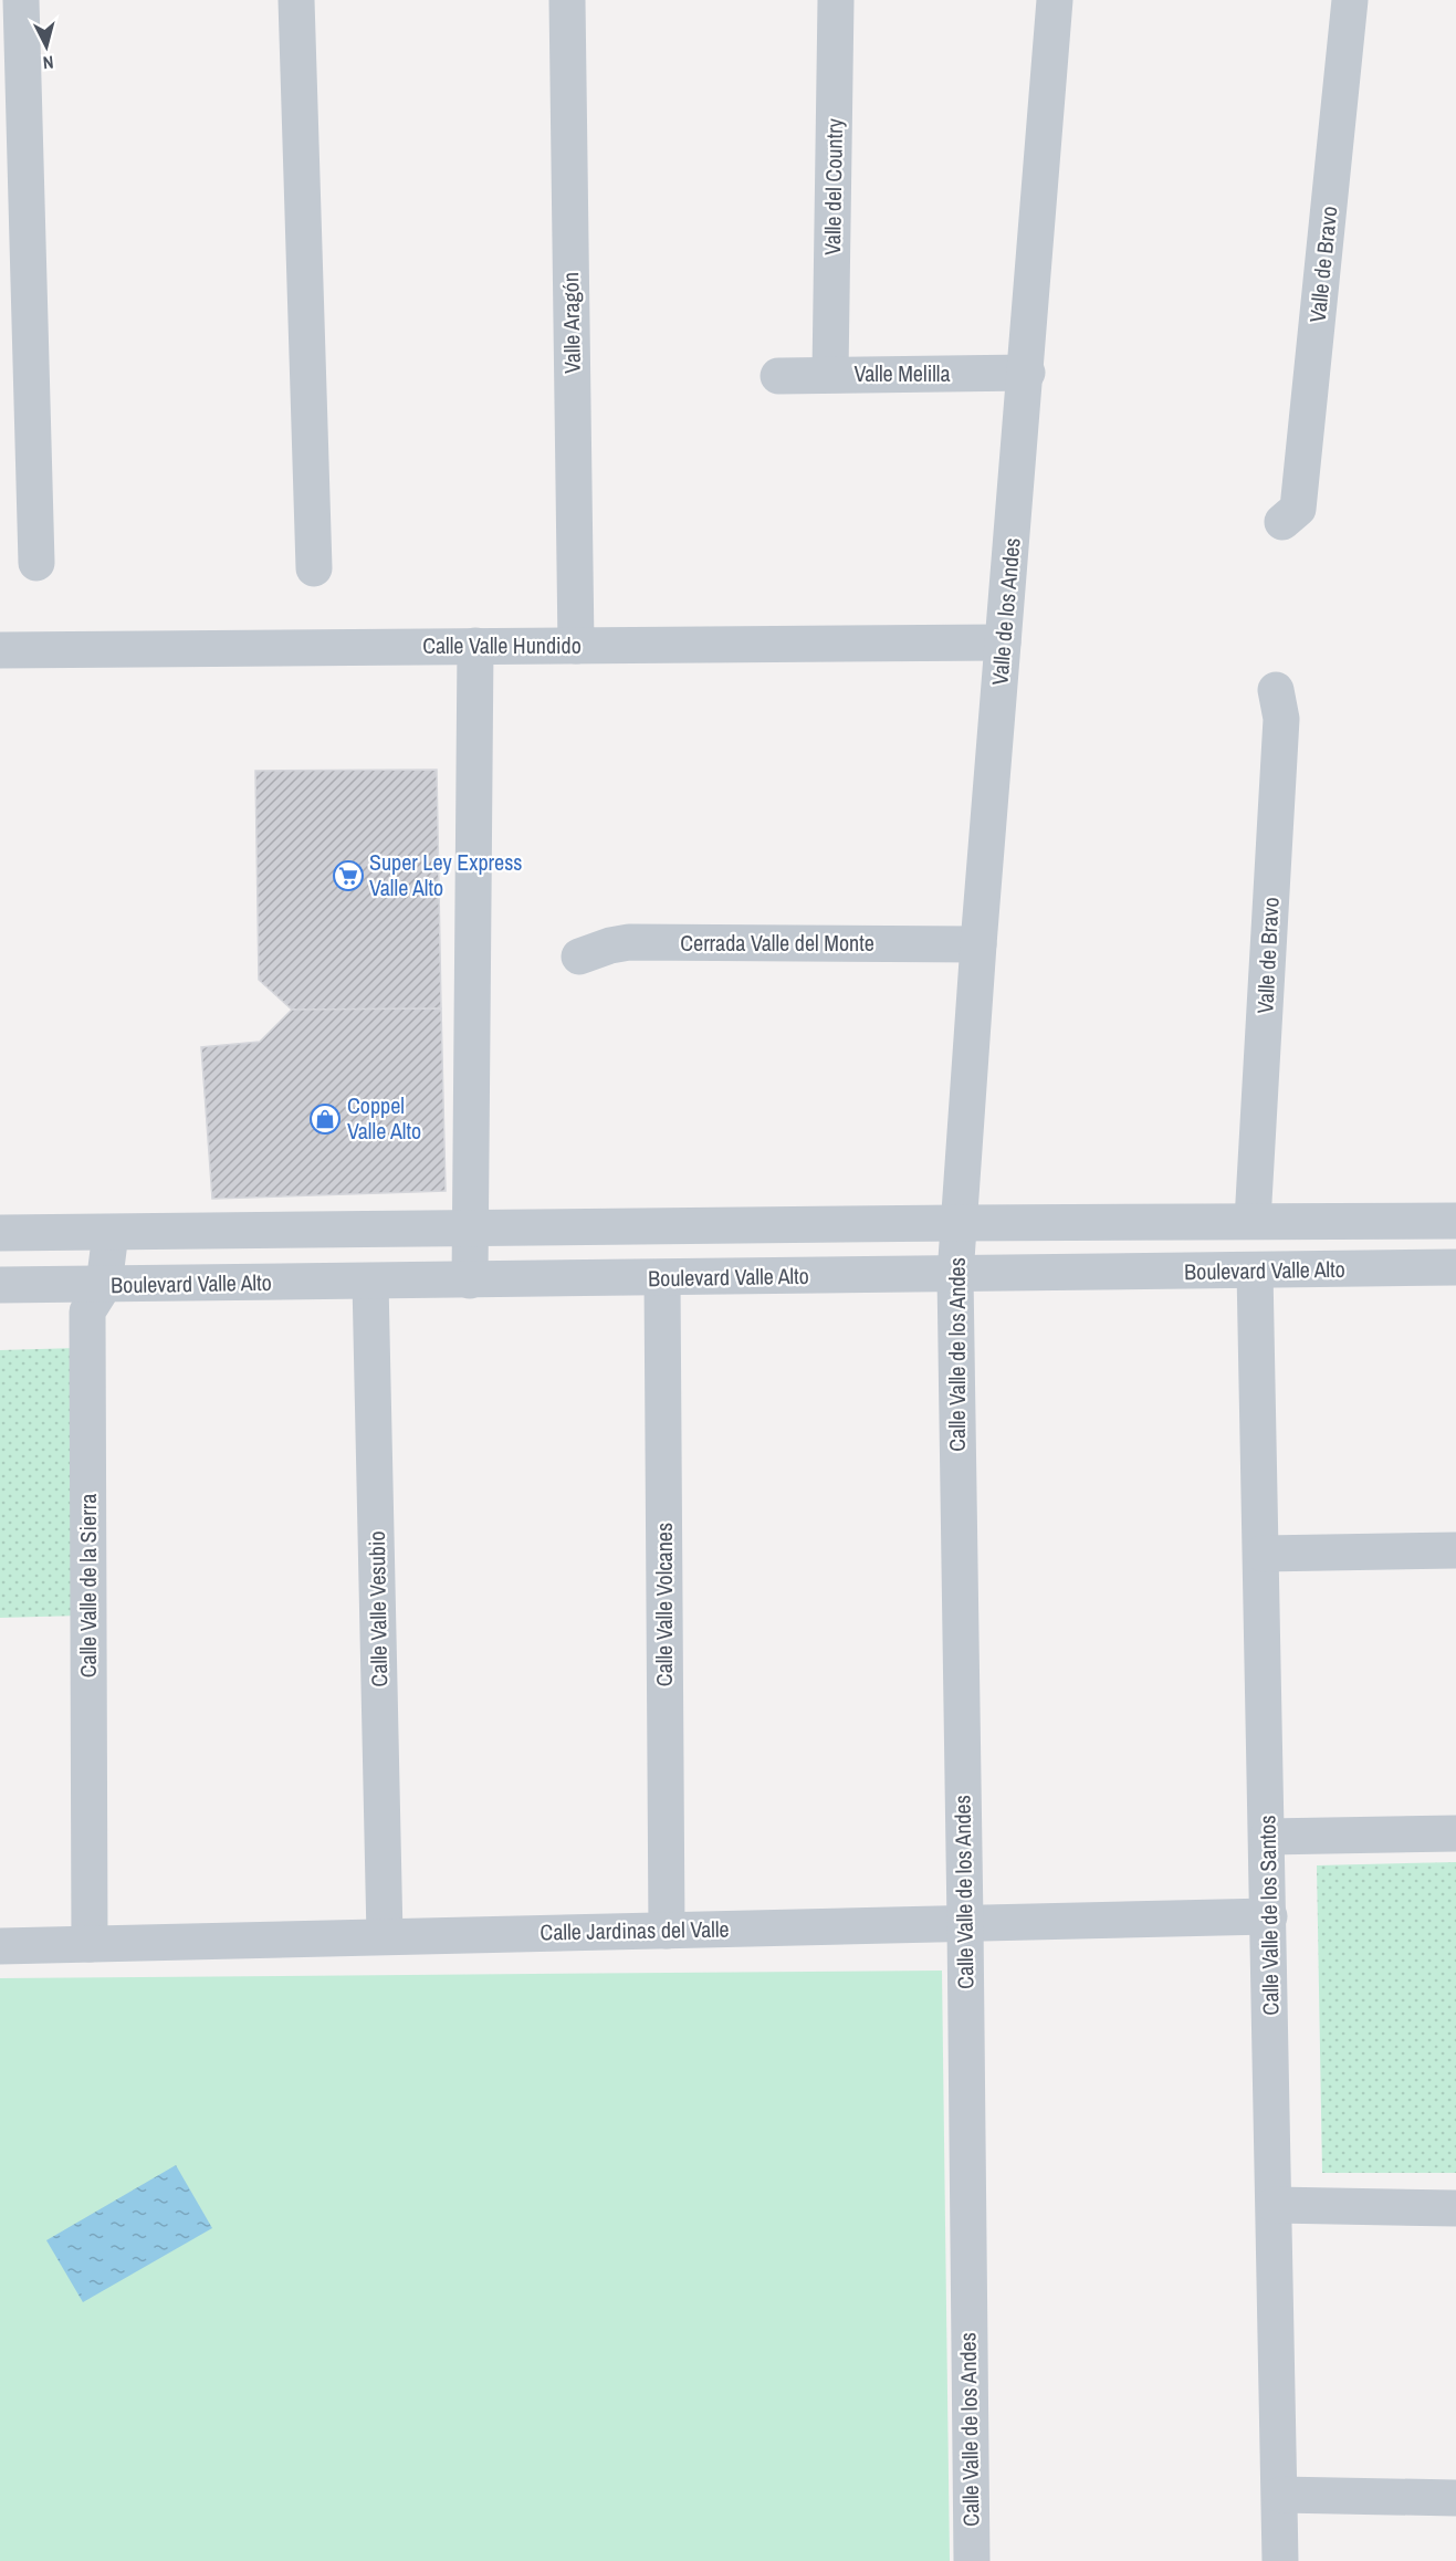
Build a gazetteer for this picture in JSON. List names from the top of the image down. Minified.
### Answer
{"streets":{"street":["Valle del Country","Valle de Bravo","Valle Aragón","Valle Melilla","Valle de los Andes","Calle Valle Hundido","Cerrada Valle del Monte","Boulevard Valle Alto","Calle Valle de los Andes","Calle Valle de la Sierra","Calle Valle Volcanes","Calle Valle Vesubio","Calle Valle de los Santos","Calle Jardinas del Valle"]},"crossings":[["Valle del Country","Valle Melilla"],["Valle Aragón","Calle Valle Hundido"],["Valle Melilla","Valle de los Andes"],["Valle de los Andes","Calle Valle Hundido"],["Valle de los Andes","Cerrada Valle del Monte"],["Valle de los Andes","Calle Valle de los Andes"],["Boulevard Valle Alto","Calle Valle de los Andes"],["Boulevard Valle Alto","Calle Valle de la Sierra"],["Boulevard Valle Alto","Calle Valle Volcanes"],["Boulevard Valle Alto","Calle Valle Vesubio"],["Boulevard Valle Alto","Calle Valle de los Santos"],["Calle Valle de los Andes","Calle Jardinas del Valle"],["Calle Valle de la Sierra","Calle Jardinas del Valle"],["Calle Valle Volcanes","Calle Jardinas del Valle"],["Calle Valle Vesubio","Calle Jardinas del Valle"],["Calle Valle de los Santos","Calle Jardinas del Valle"]],"places":{"supermarket":["Super Ley Express Valle Alto"],"shop":["Coppel Valle Alto"]},"north":"bottom"}
